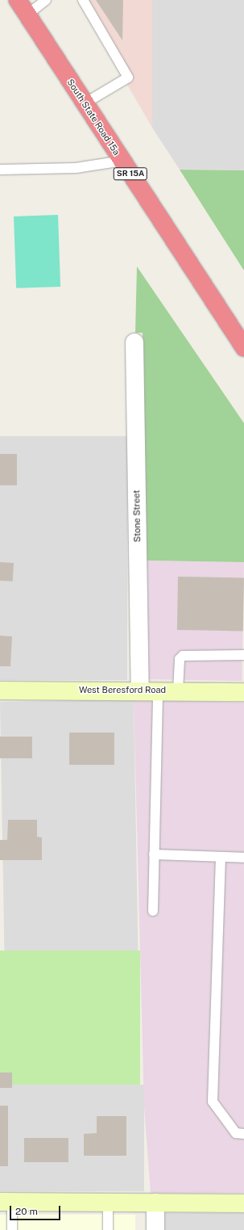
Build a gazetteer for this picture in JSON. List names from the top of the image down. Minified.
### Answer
{"streets":{"highway":["South State Road 15a","SR 15A"],"street":["Stone Street","West Beresford Road"]},"crossings":[["Stone Street","West Beresford Road"]],"scale_bar":"20 m"}
